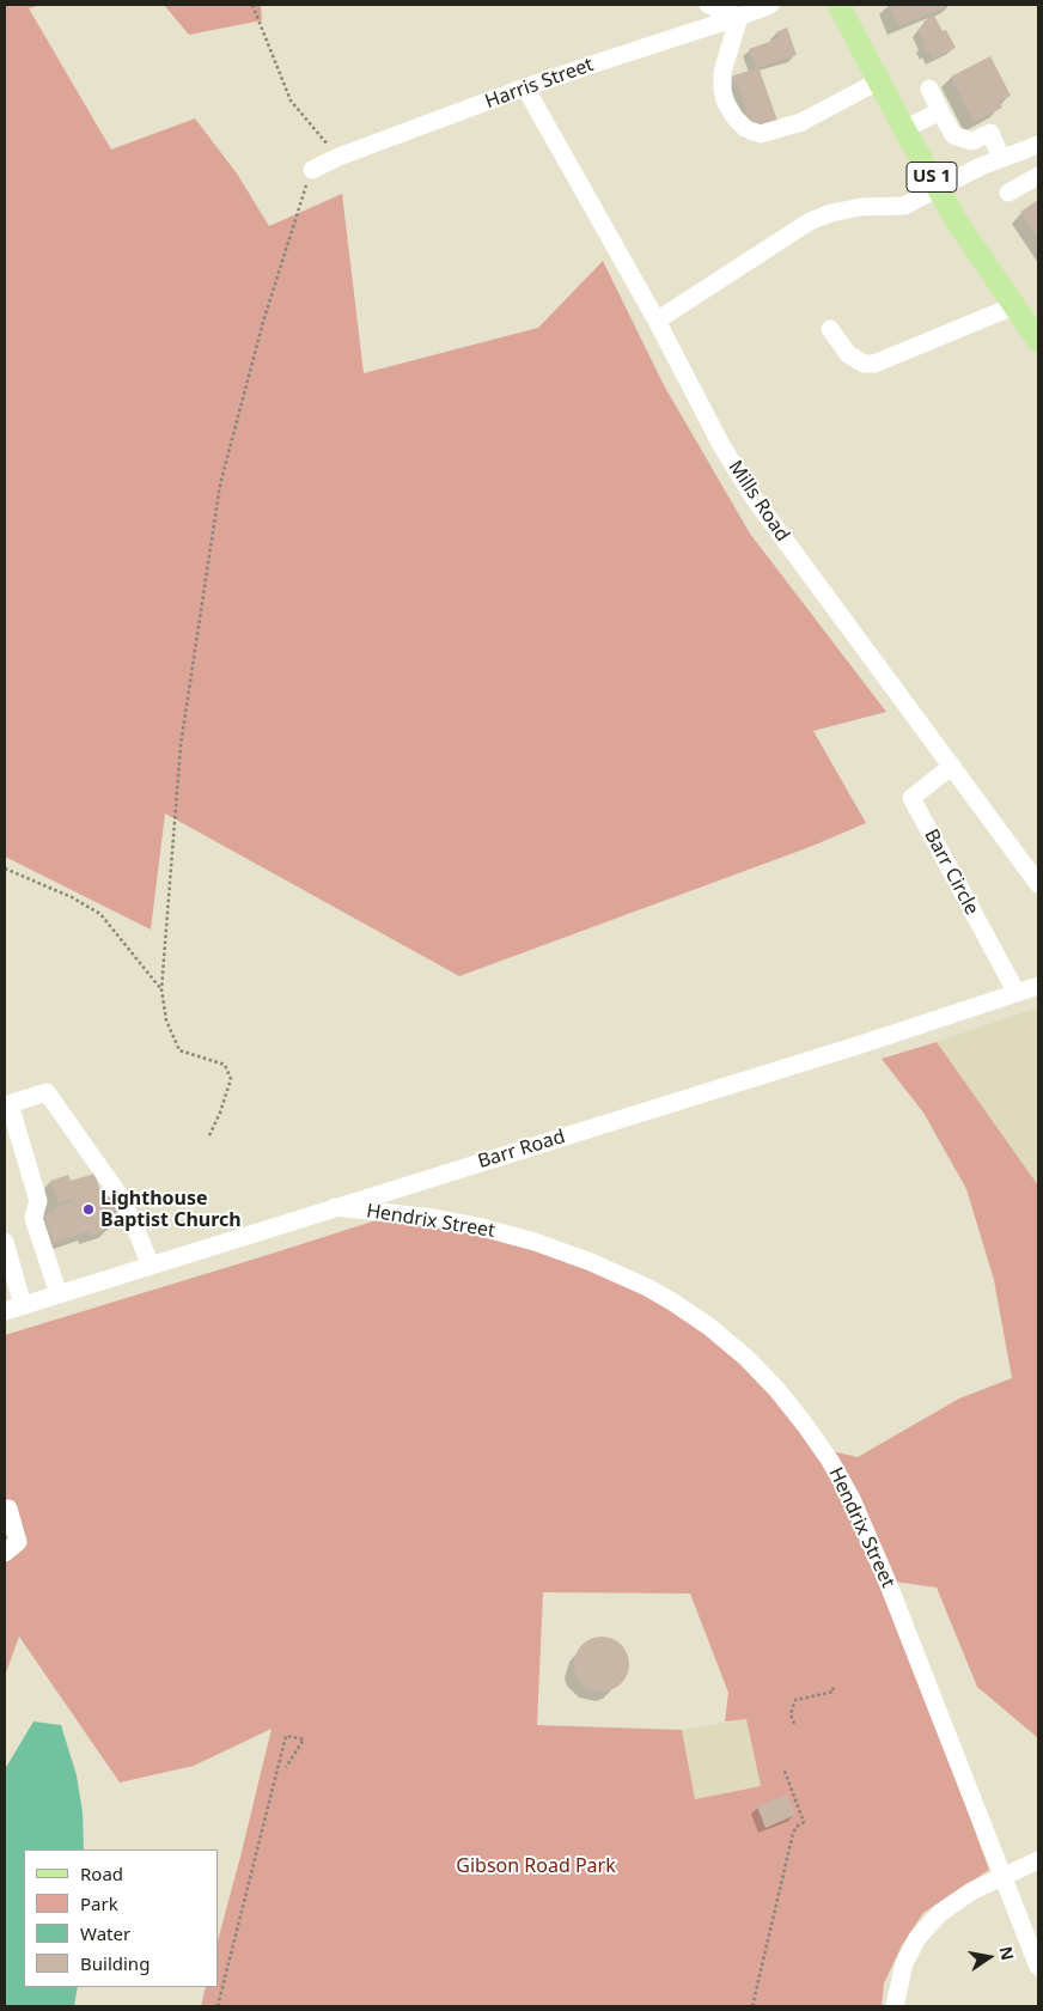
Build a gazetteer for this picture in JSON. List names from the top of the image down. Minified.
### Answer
{"streets":{"main road":["US 1"],"street":["Harris Street","Mills Road","Barr Circle","Barr Road","Hendrix Street"]},"crossings":[["Harris Street","Mills Road"],["Mills Road","Barr Circle"],["Barr Circle","Barr Road"],["Barr Road","Hendrix Street"]],"parks":["Gibson Road Park"],"places":["Lighthouse Baptist Church"],"legend":["Road","Park","Water","Building"],"north":"right"}
